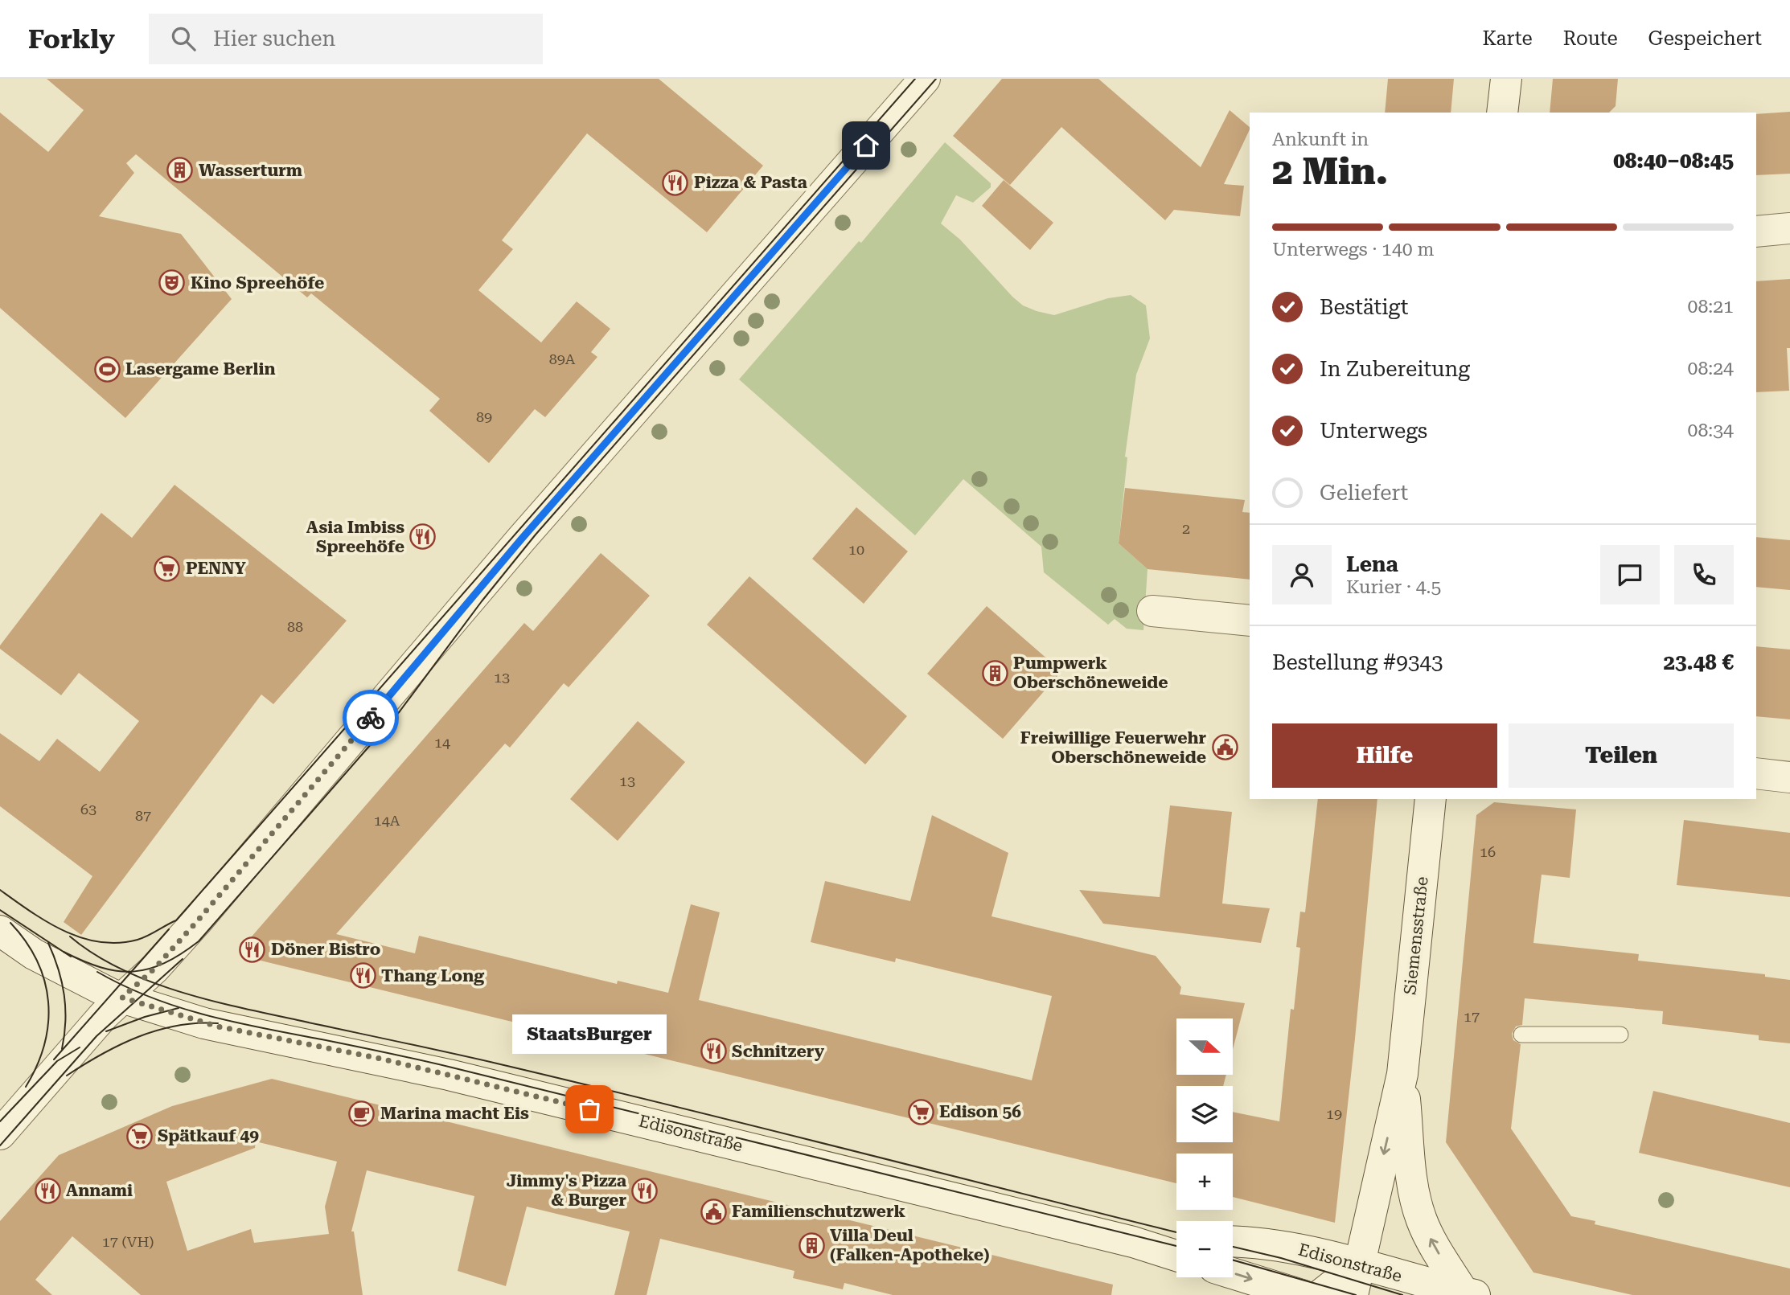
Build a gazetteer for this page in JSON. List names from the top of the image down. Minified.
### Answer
{"streets":{"main road":["Siemensstraße","Edisonstraße"]},"crossings":[["Siemensstraße","Edisonstraße"]],"places":{"building":["Wasserturm","Pumpwerk Oberschöneweide","Villa Deul (Falken-Apotheke)"],"restaurant":["Pizza & Pasta","Asia Imbiss Spreehöfe","Döner Bistro","Thang Long","Schnitzery","Annami","Jimmy's Pizza & Burger"],"theatre":["Kino Spreehöfe"],"sports":["Lasergame Berlin"],"supermarket":["PENNY","Edison 56","Spätkauf 49"],"public building":["Freiwillige Feuerwehr Oberschöneweide","Familienschutzwerk"],"other":["StaatsBurger"],"cafe":["Marina macht Eis"]},"house_numbers":["89A","89","2","10","88","13","14","13","63","87","14A","16","17","19","17 (VH)"],"north":"right","page":{"header":"Forkly","search":"Hier suchen","nav":["Karte","Route","Gespeichert"],"heading":["2 Min.","Ankunft in","08:40–08:45"],"panel":["Lena","Kurier · 4.5","Bestellung #9343","23.48 €"],"bar":"Unterwegs · 140 m","list":[["Bestätigt","08:21"],["In Zubereitung","08:24"],["Unterwegs","08:34"],"Geliefert"],"buttons":["Hilfe","Teilen"],"bubble":"StaatsBurger","map_buttons":["+","−"]}}
